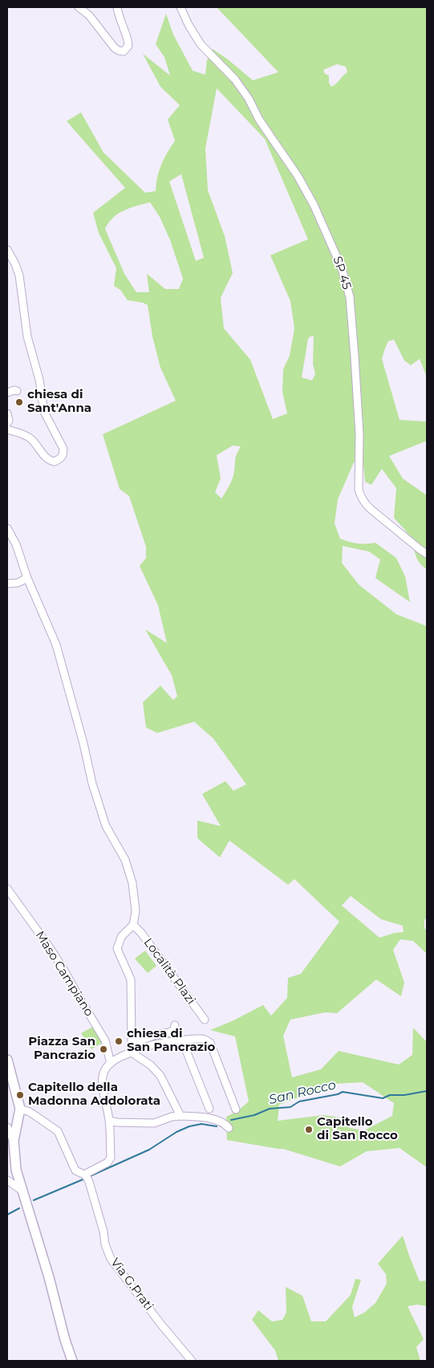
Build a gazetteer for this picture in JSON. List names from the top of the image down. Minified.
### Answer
{"streets":{"street":["SP 45","Località Plazi","Maso Campiano","Via G.Prati"]},"water":["San Rocco"],"places":["chiesa di Sant'Anna","chiesa di San Pancrazio","Piazza San Pancrazio","Capitello della Madonna Addolorata","Capitello di San Rocco"]}
